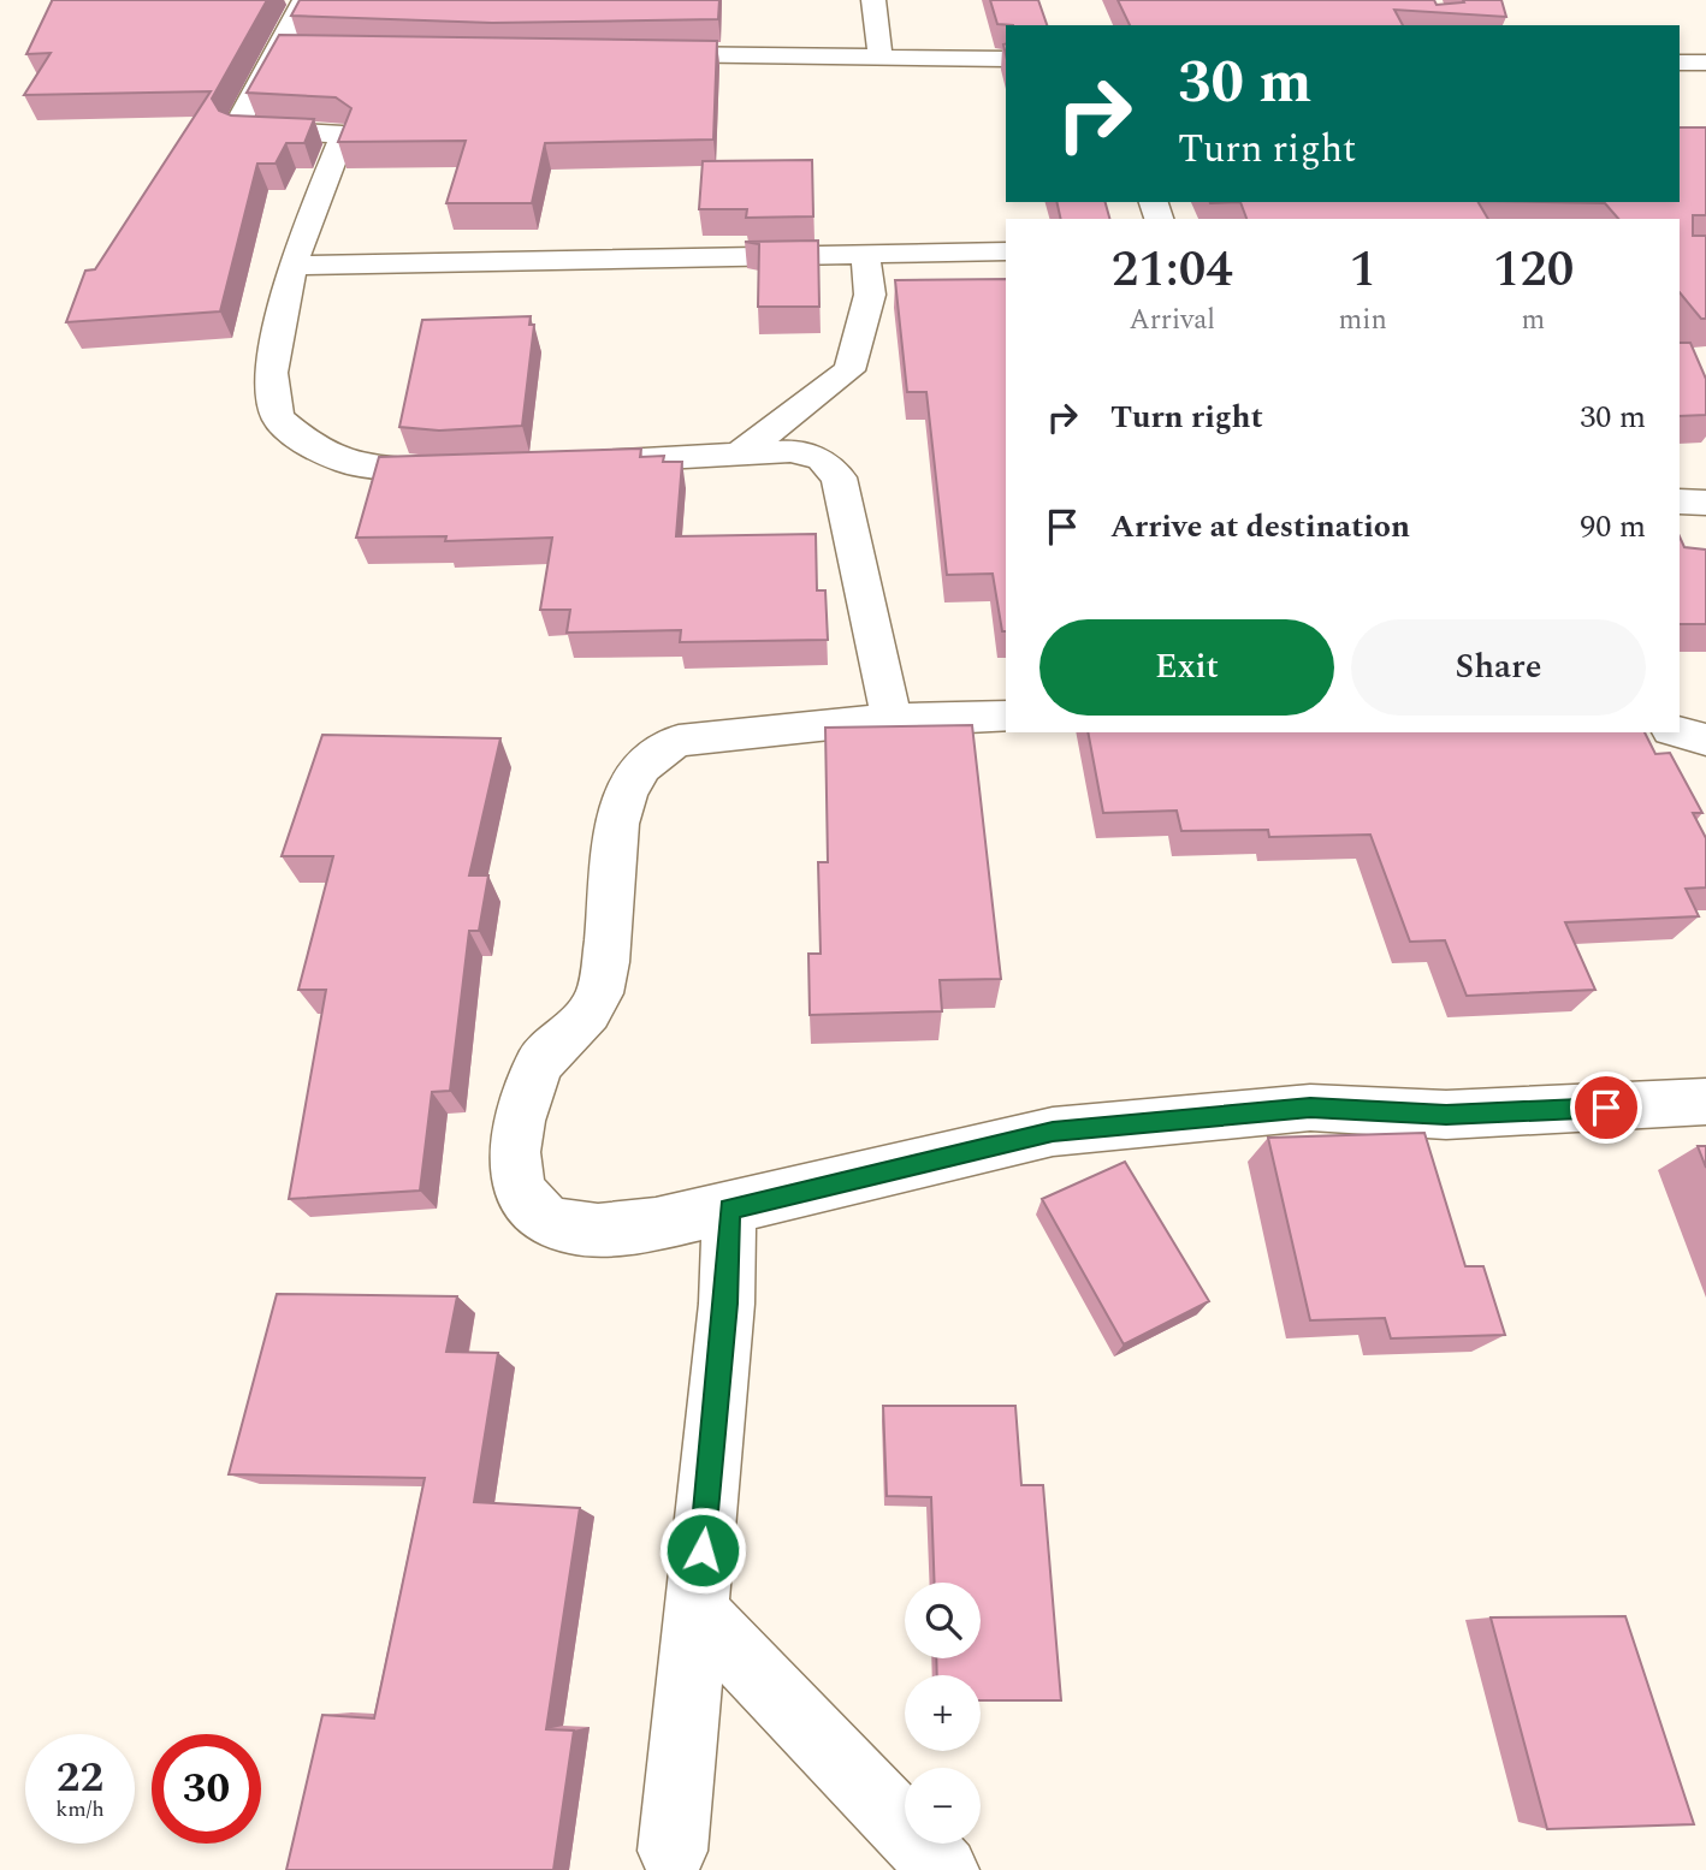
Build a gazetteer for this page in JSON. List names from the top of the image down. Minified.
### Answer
{"page":{"turn":["30 m","Turn right"],"eta":["21:04","Arrival","1","min","120","m"],"list":[{"name":"Turn right","value":"30 m"},{"name":"Arrive at destination","value":"90 m"}],"buttons":["Exit","Share"],"map_buttons":["+","−"],"speed":"22 km/h","limit":"30"}}
